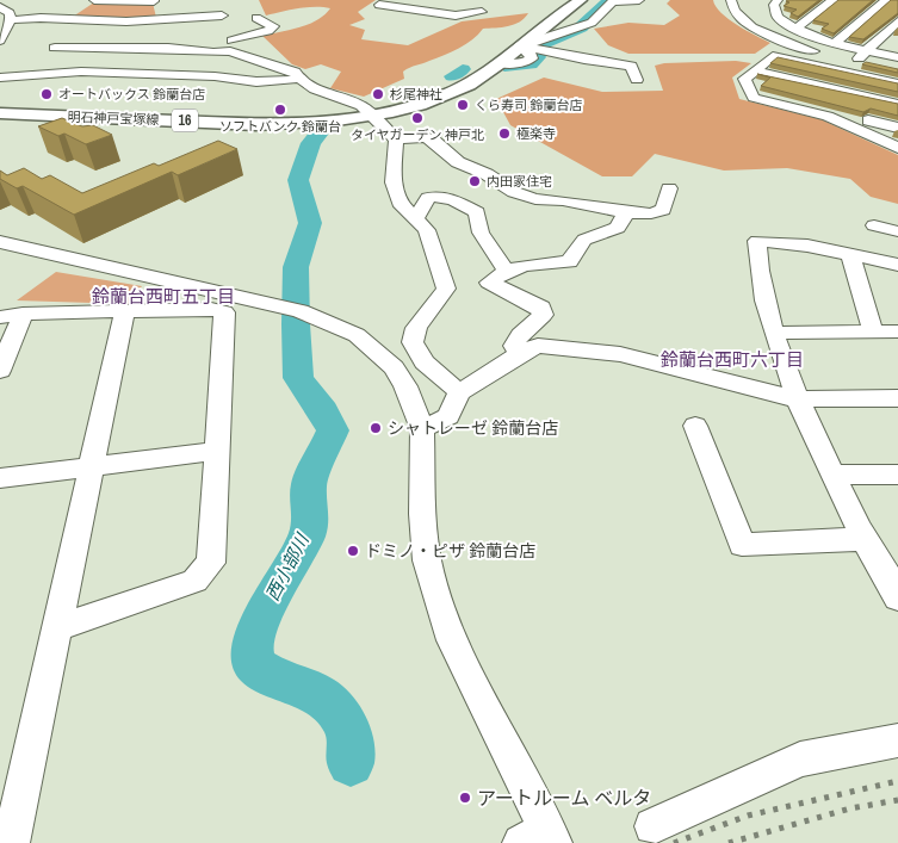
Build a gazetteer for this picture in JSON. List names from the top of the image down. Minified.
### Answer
{"streets":{"main road":["明石神戸宝塚線","16"]},"districts":["鈴蘭台西町五丁目","鈴蘭台西町六丁目"],"water":["西小部川"],"places":["オートバックス 鈴蘭台店","杉尾神社","くら寿司 鈴蘭台店","ソフトバンク 鈴蘭台","タイヤガーデン 神戸北","極楽寺","内田家住宅","シャトレーゼ 鈴蘭台店","ドミノ・ピザ 鈴蘭台店","アートルーム ベルタ"]}
